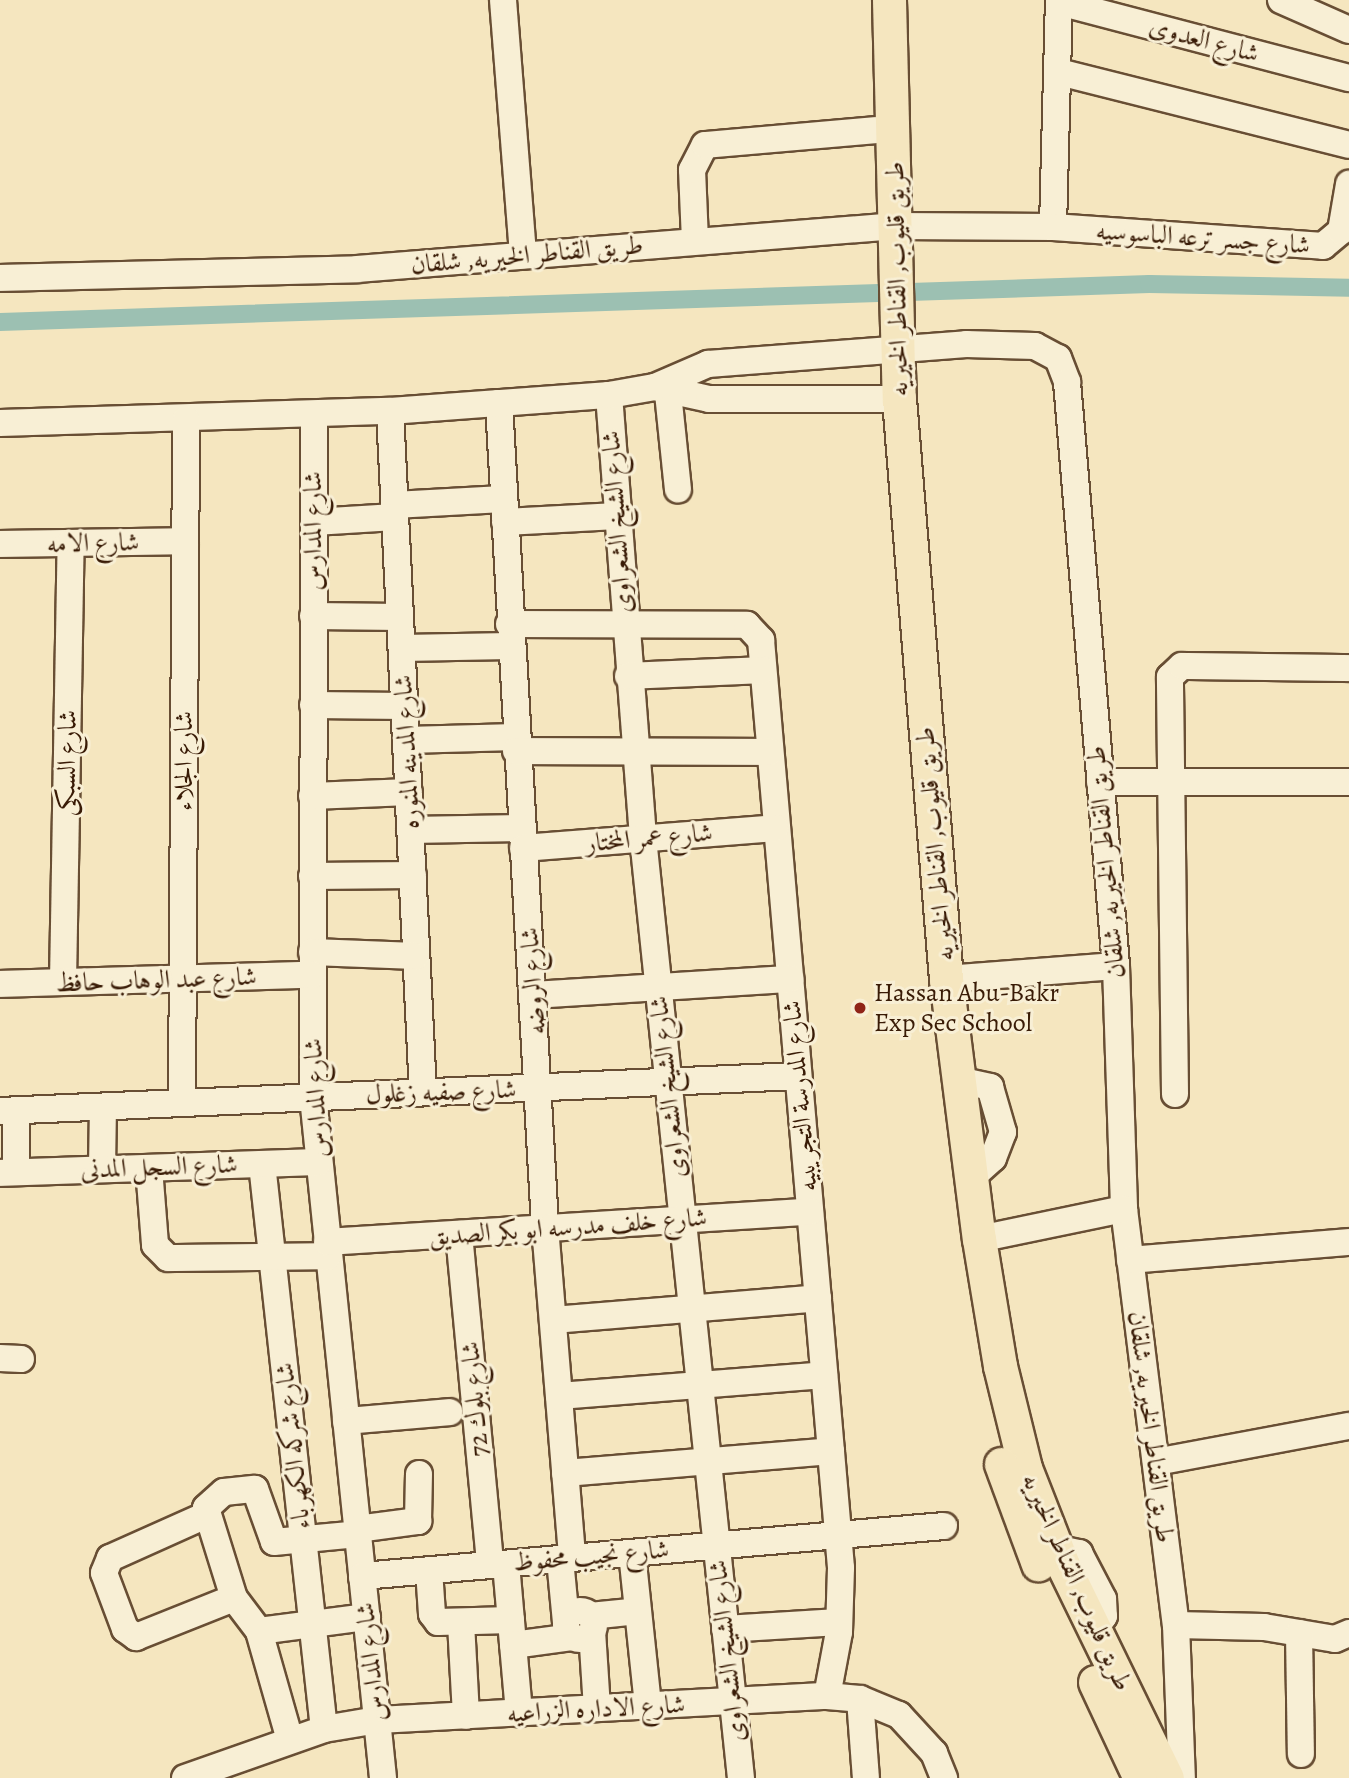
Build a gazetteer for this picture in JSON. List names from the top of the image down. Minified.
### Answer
{"streets":{"main road":["طريق قليوب, القناطر الخيريه"],"street":["شارع العدوى","شارع جسر ترعه الباسوسيه","طريق القناطر الخيريه, شلقان","شارع الشيخ الشعراوى","شارع المدارس","شارع الامه","شارع المدينه المنوره","شارع الجلاء","شارع السبكى","شارع عمر المختار","شارع عبد الوهاب حافظ","شارع الروضه","شارع صفيه زغلول","شارع المدرسة التجريبيه","شارع السجل المدنى","شارع خلف مدرسه ابو بكر الصديق","شارع بلوك 72","شارع شركه الكهرباء","شارع نجيب محفوظ","شارع الاداره الزراعيه"]},"crossings":[["شارع جسر ترعه الباسوسيه","طريق القناطر الخيريه, شلقان"],["طريق القناطر الخيريه, شلقان","طريق قليوب, القناطر الخيريه"],["طريق القناطر الخيريه, شلقان","شارع الشيخ الشعراوى"],["طريق القناطر الخيريه, شلقان","شارع المدارس"],["طريق القناطر الخيريه, شلقان","شارع المدينه المنوره"],["طريق القناطر الخيريه, شلقان","شارع الجلاء"],["طريق القناطر الخيريه, شلقان","شارع الروضه"],["شارع الشيخ الشعراوى","شارع عمر المختار"],["شارع الشيخ الشعراوى","شارع صفيه زغلول"],["شارع الشيخ الشعراوى","شارع المدرسة التجريبيه"],["شارع الشيخ الشعراوى","شارع خلف مدرسه ابو بكر الصديق"],["شارع الشيخ الشعراوى","شارع نجيب محفوظ"],["شارع الشيخ الشعراوى","شارع الاداره الزراعيه"],["شارع المدارس","شارع عبد الوهاب حافظ"],["شارع المدارس","شارع صفيه زغلول"],["شارع المدارس","شارع السجل المدنى"],["شارع المدارس","شارع خلف مدرسه ابو بكر الصديق"],["شارع المدارس","شارع نجيب محفوظ"],["شارع المدارس","شارع الاداره الزراعيه"],["شارع الامه","شارع الجلاء"],["شارع الامه","شارع السبكى"],["شارع المدينه المنوره","شارع عمر المختار"],["شارع المدينه المنوره","شارع عبد الوهاب حافظ"],["شارع المدينه المنوره","شارع صفيه زغلول"],["شارع المدينه المنوره","شارع المدرسة التجريبيه"],["شارع الجلاء","شارع عبد الوهاب حافظ"],["شارع الجلاء","شارع صفيه زغلول"],["شارع السبكى","شارع عبد الوهاب حافظ"],["شارع عمر المختار","شارع الروضه"],["شارع عمر المختار","شارع المدرسة التجريبيه"],["شارع الروضه","شارع صفيه زغلول"],["شارع الروضه","شارع المدرسة التجريبيه"],["شارع الروضه","شارع خلف مدرسه ابو بكر الصديق"],["شارع الروضه","شارع نجيب محفوظ"],["شارع الروضه","شارع الاداره الزراعيه"],["شارع صفيه زغلول","شارع المدرسة التجريبيه"],["شارع المدرسة التجريبيه","شارع خلف مدرسه ابو بكر الصديق"],["شارع المدرسة التجريبيه","شارع نجيب محفوظ"],["شارع المدرسة التجريبيه","شارع الاداره الزراعيه"],["شارع السجل المدنى","شارع خلف مدرسه ابو بكر الصديق"],["شارع السجل المدنى","شارع شركه الكهرباء"],["شارع خلف مدرسه ابو بكر الصديق","شارع بلوك 72"],["شارع خلف مدرسه ابو بكر الصديق","شارع شركه الكهرباء"],["شارع بلوك 72","شارع نجيب محفوظ"],["شارع بلوك 72","شارع الاداره الزراعيه"],["شارع شركه الكهرباء","شارع الاداره الزراعيه"]],"places":["Hassan Abu-Bakr Exp Sec School"]}
